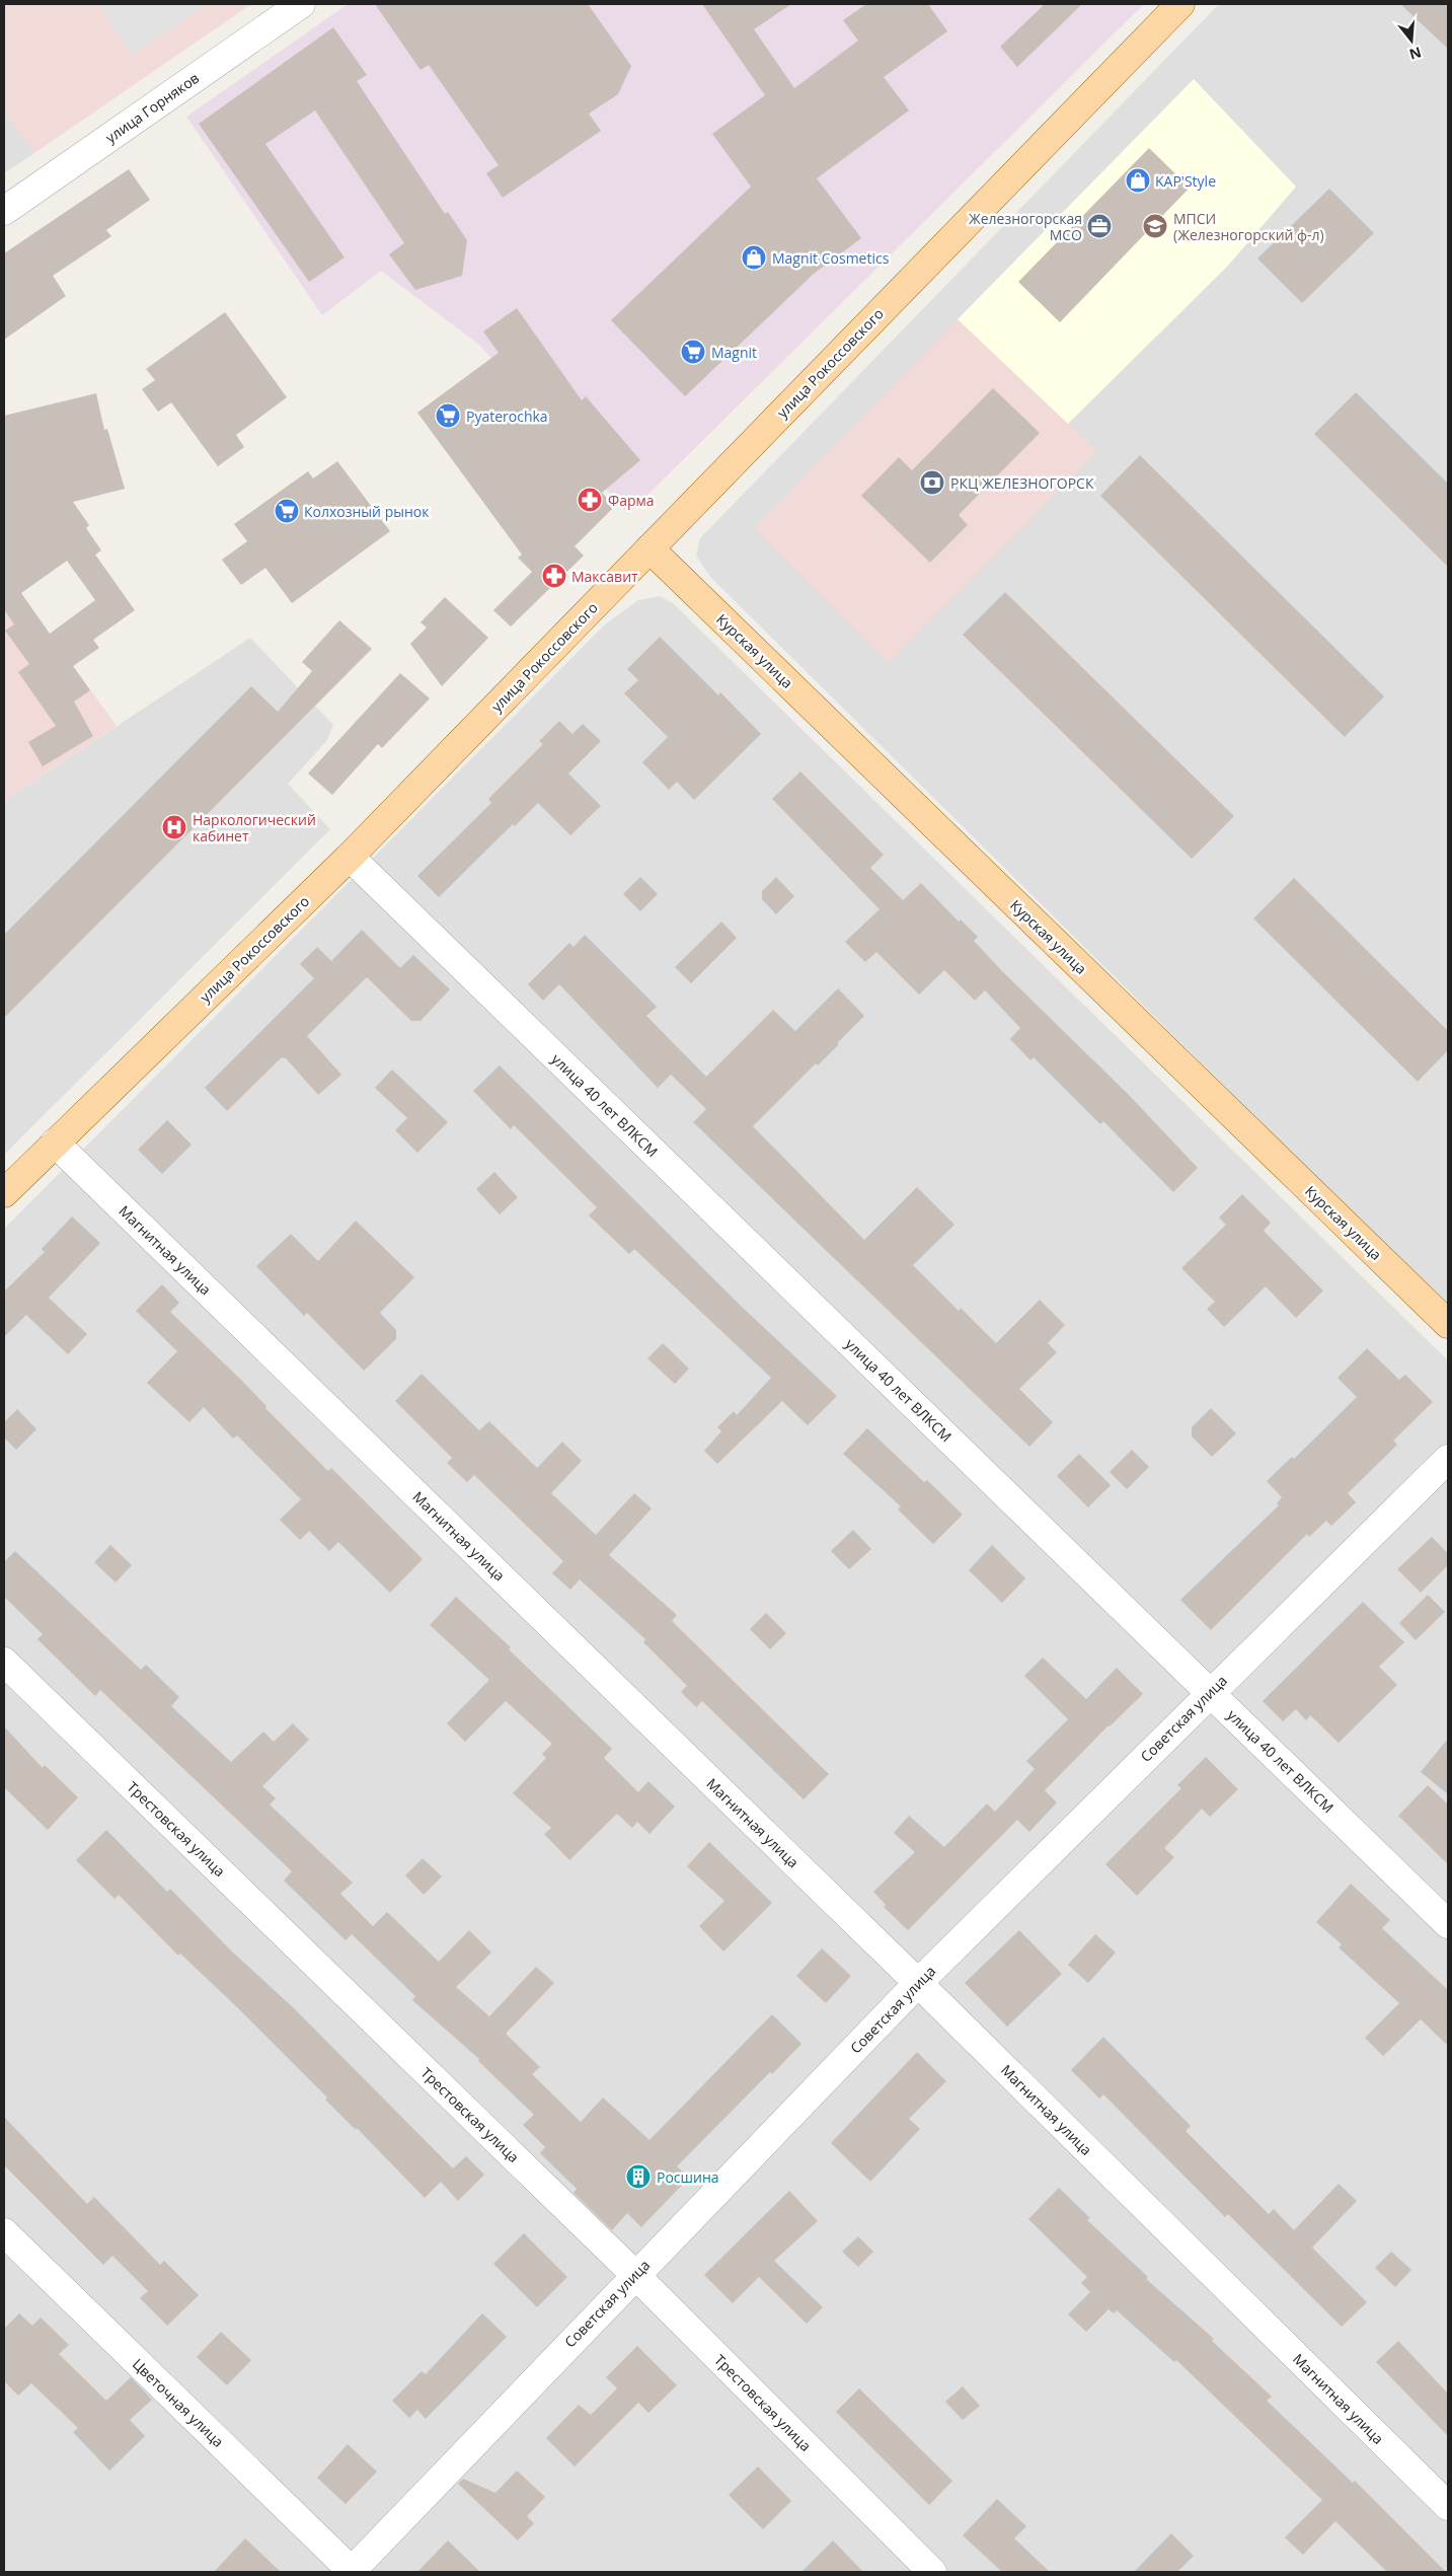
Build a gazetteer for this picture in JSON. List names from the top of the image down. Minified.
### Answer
{"streets":{"main road":["улица Рокоссовского","Курская улица"],"street":["улица Горняков","улица 40 лет ВЛКСМ","Магнитная улица","Советская улица","Трестовская улица","Цветочная улица"]},"crossings":[["улица Рокоссовского","Курская улица"],["улица Рокоссовского","улица 40 лет ВЛКСМ"],["улица Рокоссовского","Магнитная улица"],["улица 40 лет ВЛКСМ","Советская улица"],["Магнитная улица","Советская улица"],["Советская улица","Трестовская улица"],["Советская улица","Цветочная улица"]],"places":{"shop":["KAP'Style","Magnit Cosmetics"],"office":["Железногорская МСО"],"school or university":["МПСИ (Железногорский ф-л)"],"supermarket":["Magnit","Pyaterochka","Колхозный рынок"],"bank":["РКЦ ЖЕЛЕЗНОГОРСК"],"pharmacy":["Фарма","Максавит"],"hospital":["Наркологический кабинет"],"building":["Росшина"]},"north":"bottom"}
